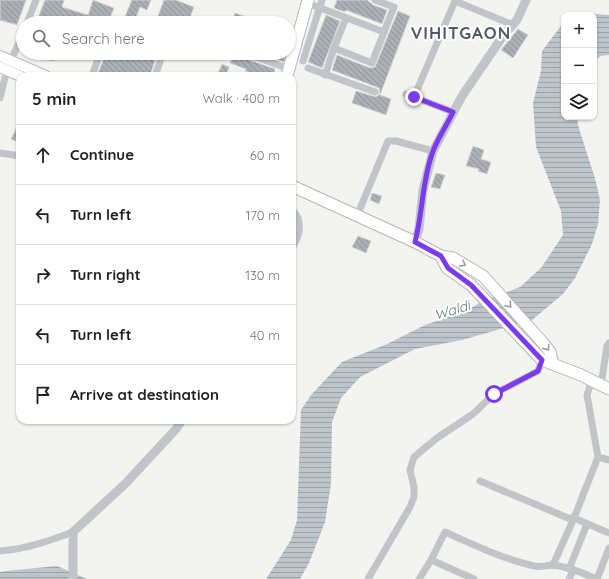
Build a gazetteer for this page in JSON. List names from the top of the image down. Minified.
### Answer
{"districts":["VIHITGAON"],"water":["Waldi"],"page":{"map_buttons":["+","−"],"search":"Search here","heading":["5 min","Walk · 400 m"],"list":[["Continue","60 m"],["Turn left","170 m"],["Turn right","130 m"],["Turn left","40 m"],"Arrive at destination"]}}
